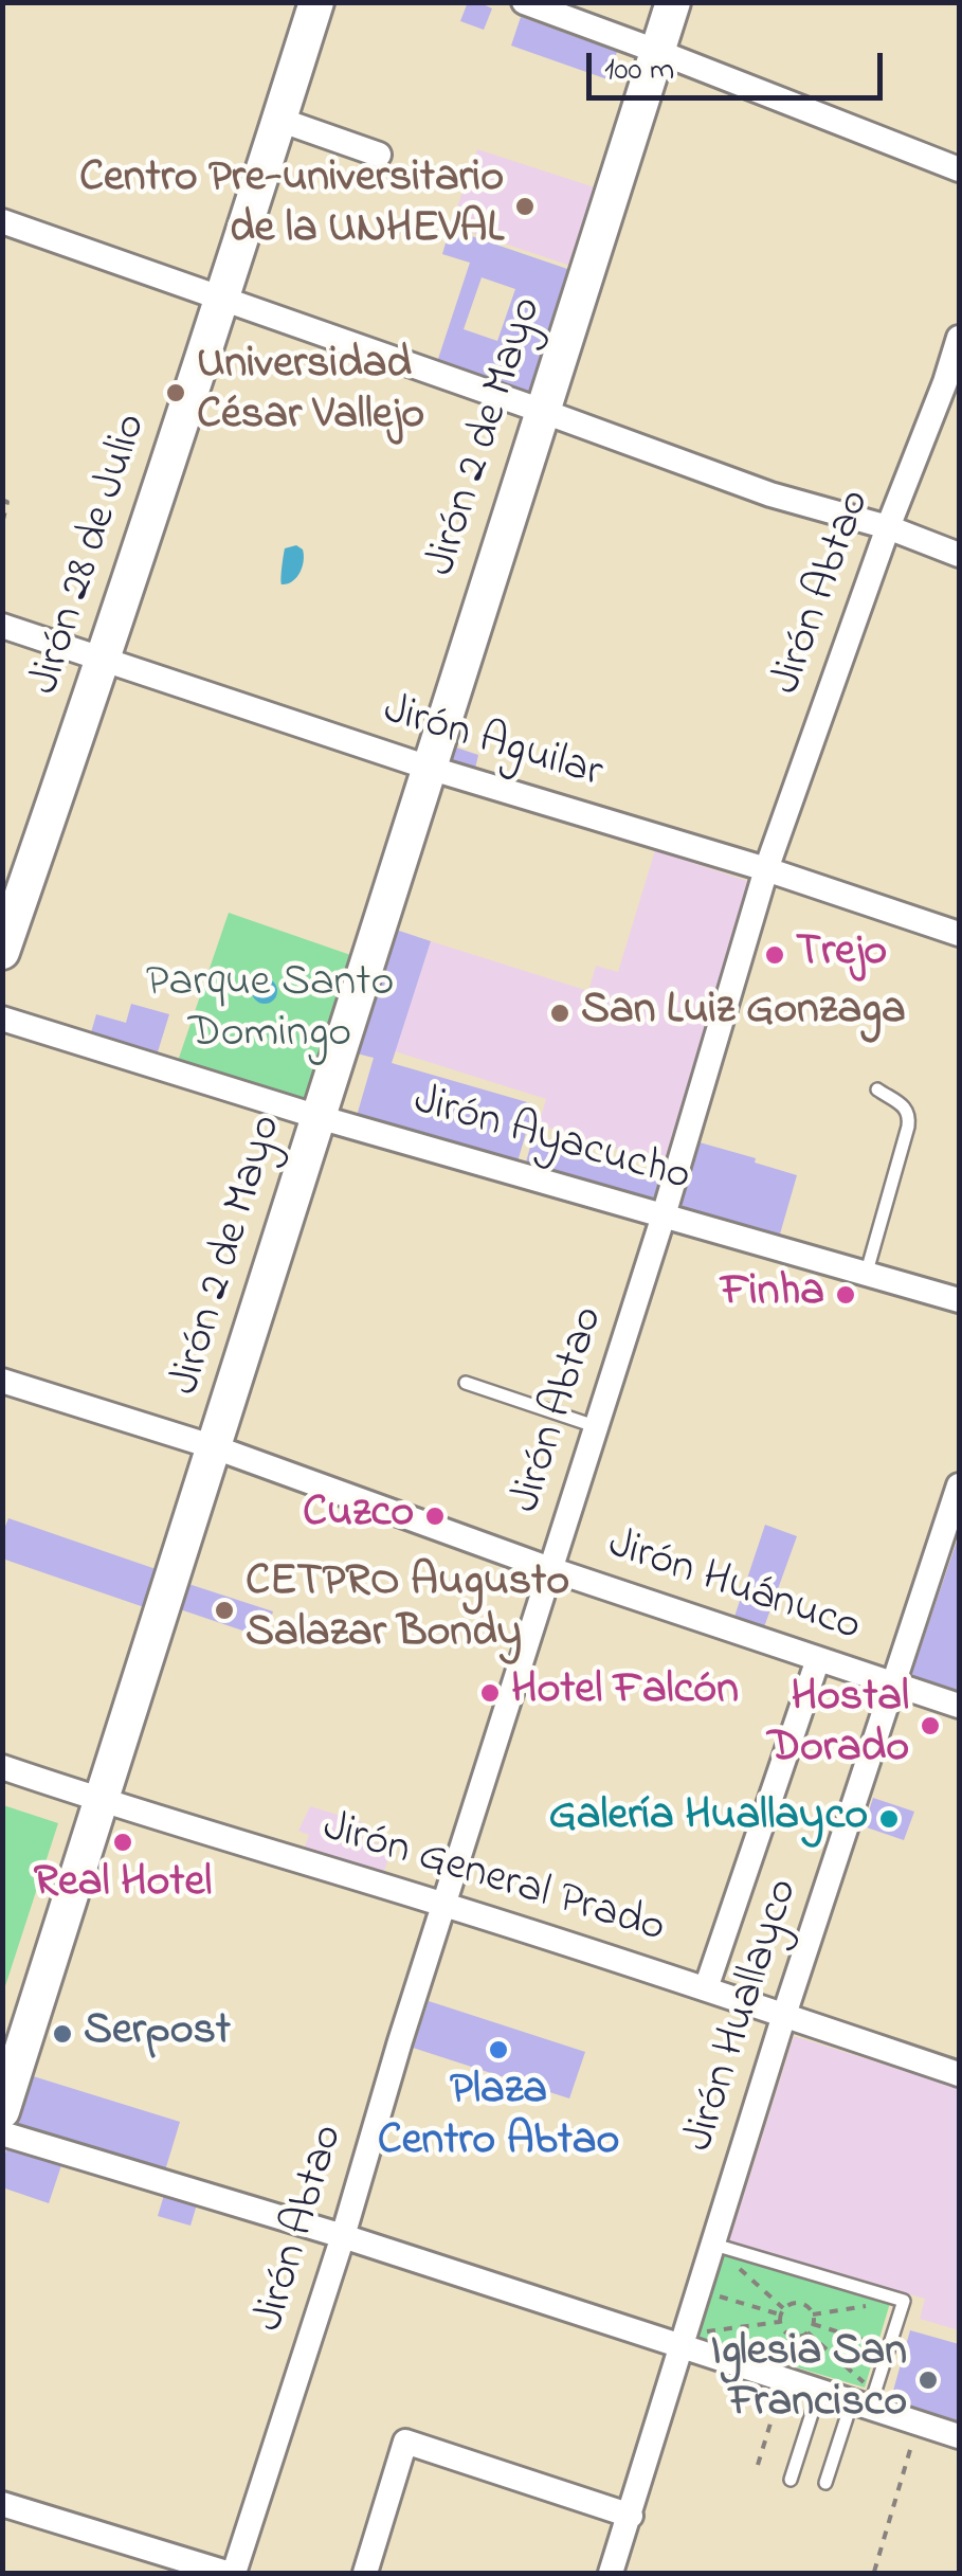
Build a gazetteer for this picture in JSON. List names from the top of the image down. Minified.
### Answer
{"streets":{"street":["Jirón 2 de Mayo","Jirón 28 de Julio","Jirón Abtao","Jirón Aguilar","Jirón Ayacucho","Jirón Huánuco","Jirón General Prado","Jirón Huallayco"]},"crossings":[["Jirón 2 de Mayo","Jirón Aguilar"],["Jirón 2 de Mayo","Jirón Ayacucho"],["Jirón 2 de Mayo","Jirón Huánuco"],["Jirón 2 de Mayo","Jirón General Prado"],["Jirón 28 de Julio","Jirón Aguilar"],["Jirón Abtao","Jirón Aguilar"],["Jirón Abtao","Jirón Ayacucho"],["Jirón Abtao","Jirón Huánuco"],["Jirón Abtao","Jirón General Prado"],["Jirón Huánuco","Jirón Huallayco"],["Jirón General Prado","Jirón Huallayco"]],"parks":["Parque Santo Domingo"],"places":["Centro Pre-universitario de la UNHEVAL","Universidad César Vallejo","Trejo","San Luiz Gonzaga","Finha","Cuzco","CETPRO Augusto Salazar Bondy","Hotel Falcón","Hostal Dorado","Galería Huallayco","Real Hotel","Serpost","Plaza Centro Abtao","Iglesia San Francisco"],"scale_bar":"100 m"}
